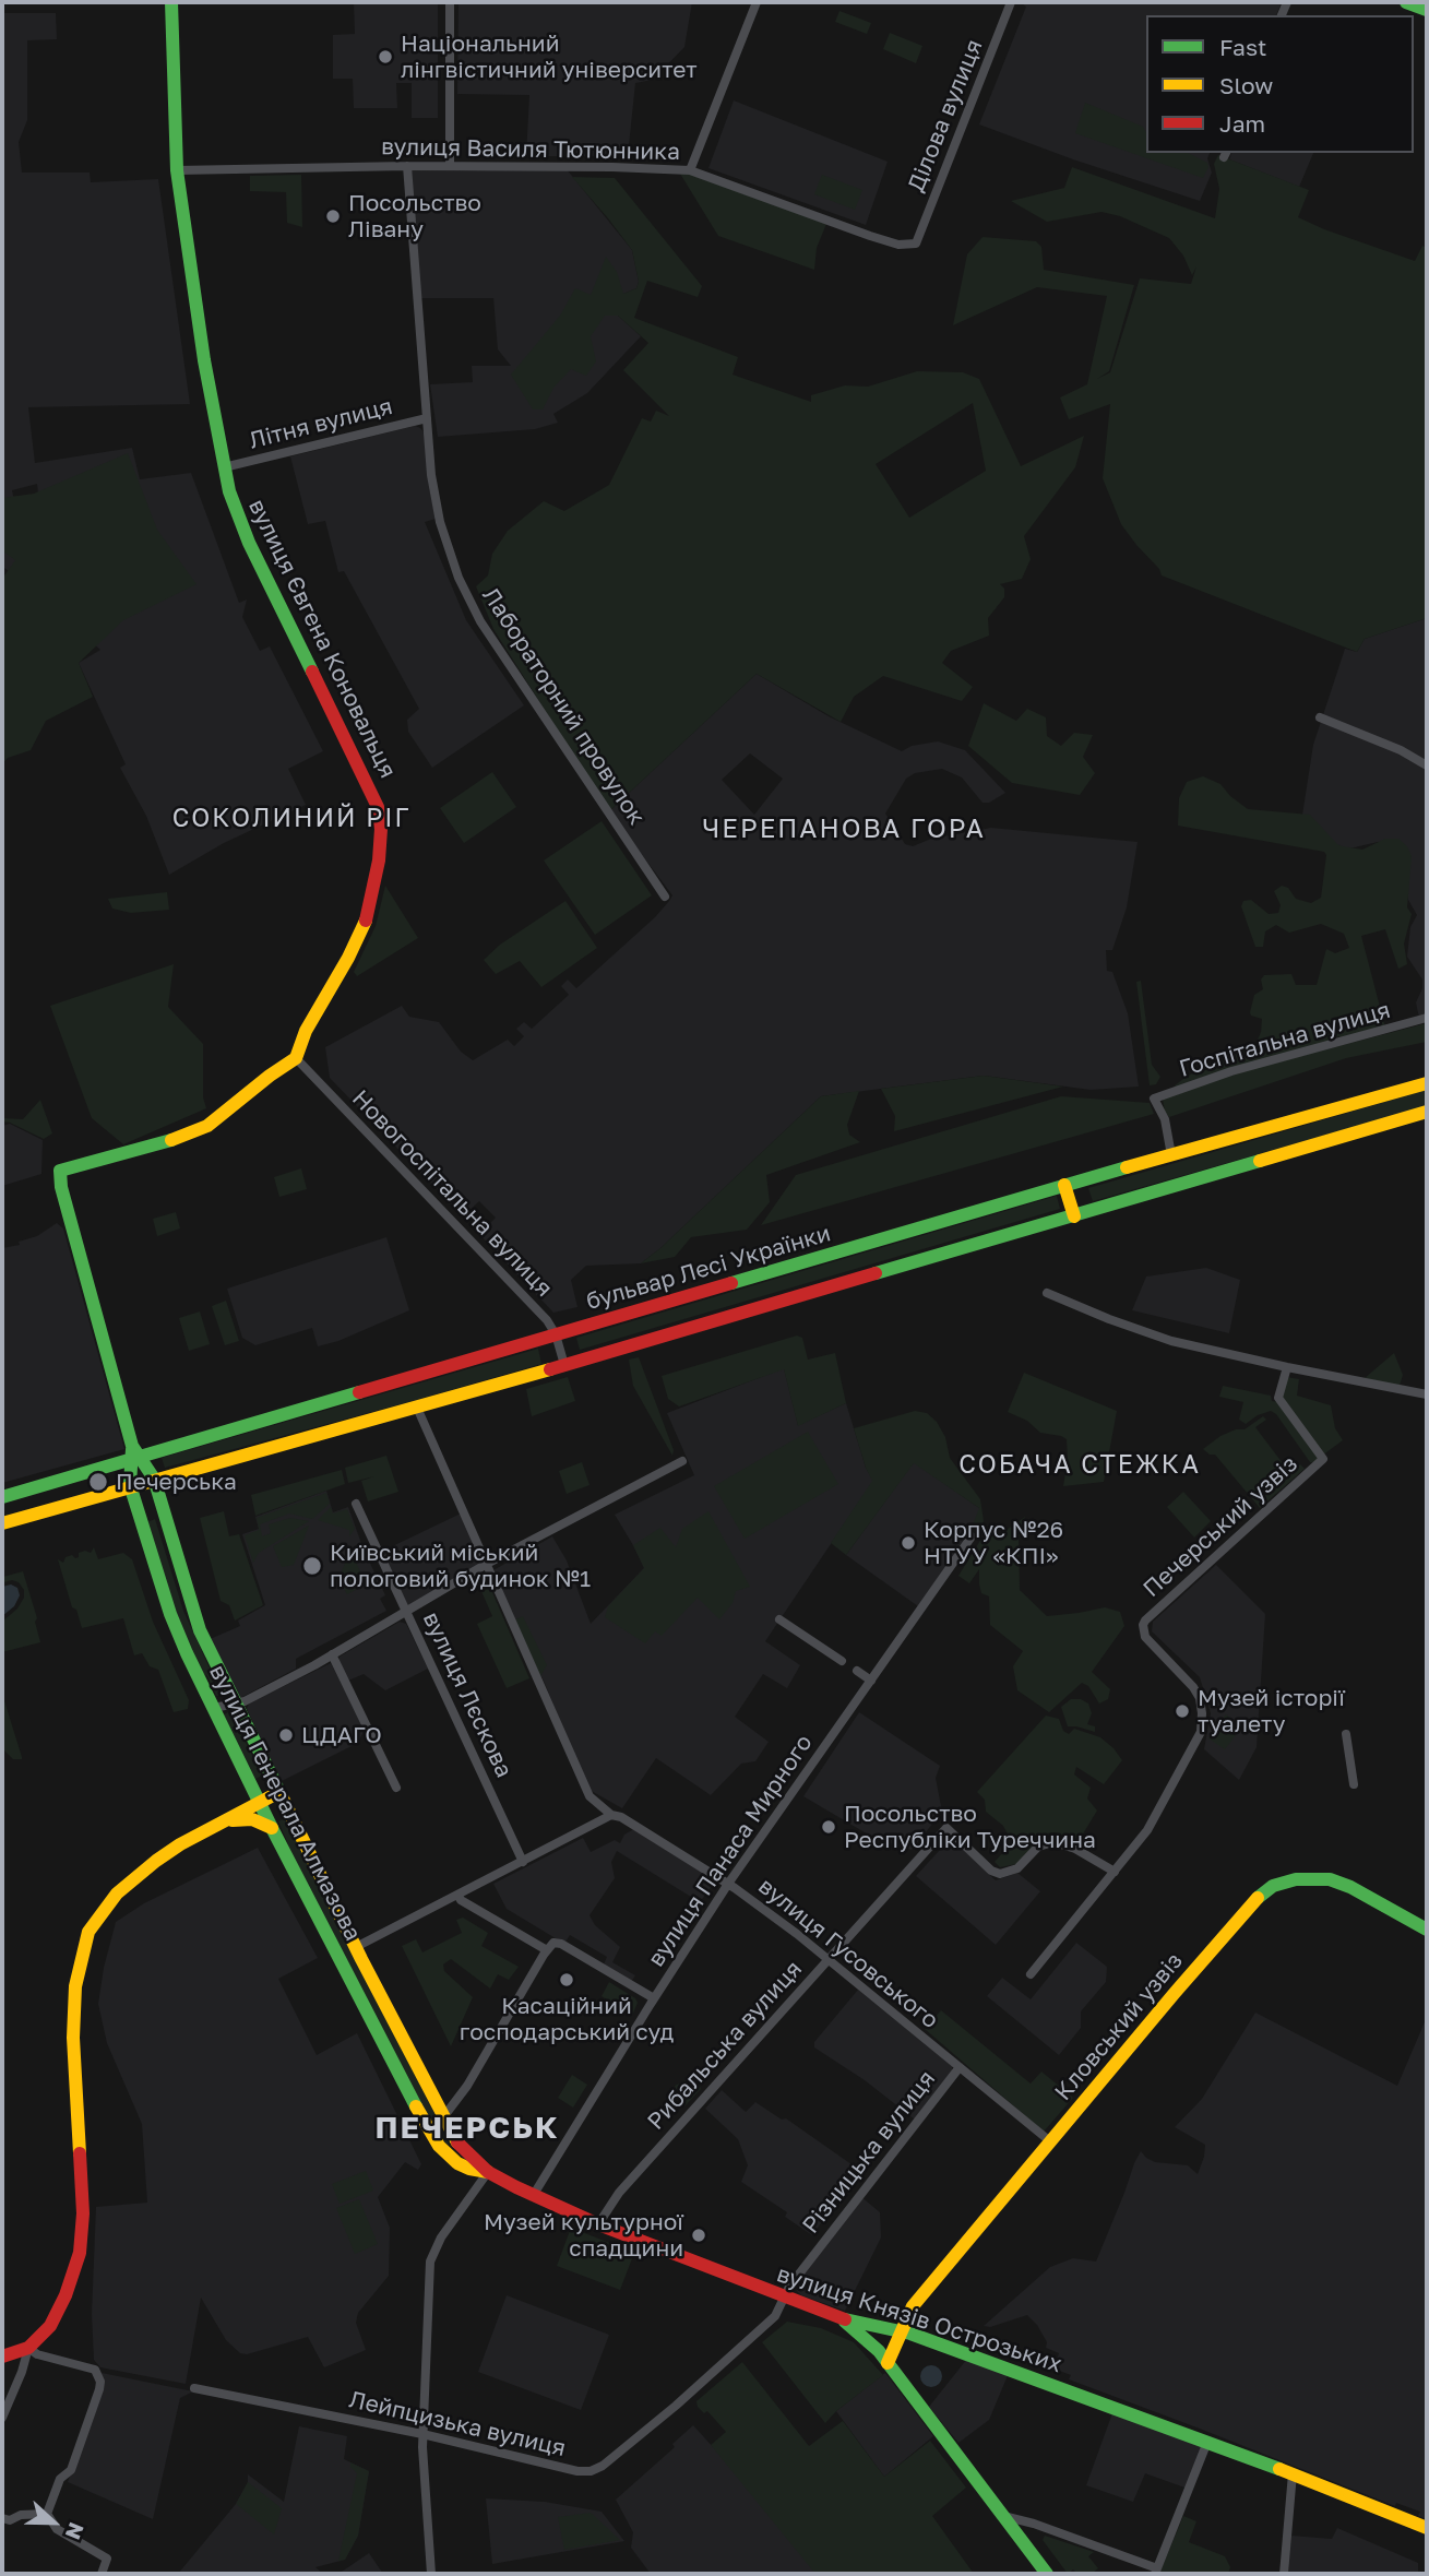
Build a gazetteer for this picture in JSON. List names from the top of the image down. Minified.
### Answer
{"streets":{"main road":["вулиця Євгена Коновальця","бульвар Лесі Українки","вулиця Генерала Алмазова","Кловський узвіз","вулиця Князів Острозьких"],"street":["Ділова вулиця","вулиця Василя Тютюнника","Літня вулиця","Лабораторний провулок","Госпітальна вулиця","Новогоспітальна вулиця","Печерський узвіз","вулиця Лєскова","вулиця Панаса Мирного","вулиця Гусовського","Рибальська вулиця","Різницька вулиця","Лейпцизька вулиця"]},"crossings":[["Ділова вулиця","вулиця Василя Тютюнника"],["вулиця Василя Тютюнника","вулиця Євгена Коновальця"],["вулиця Василя Тютюнника","Лабораторний провулок"],["Літня вулиця","вулиця Євгена Коновальця"],["Літня вулиця","Лабораторний провулок"],["вулиця Євгена Коновальця","Новогоспітальна вулиця"],["вулиця Євгена Коновальця","вулиця Генерала Алмазова"],["Госпітальна вулиця","бульвар Лесі Українки"],["Новогоспітальна вулиця","бульвар Лесі Українки"],["Новогоспітальна вулиця","вулиця Генерала Алмазова"],["бульвар Лесі Українки","вулиця Генерала Алмазова"],["Печерський узвіз","Рибальська вулиця"],["вулиця Генерала Алмазова","вулиця Князів Острозьких"],["вулиця Панаса Мирного","вулиця Гусовського"],["вулиця Панаса Мирного","вулиця Князів Острозьких"],["вулиця Гусовського","Кловський узвіз"],["вулиця Гусовського","Рибальська вулиця"],["вулиця Гусовського","Різницька вулиця"],["Кловський узвіз","вулиця Князів Острозьких"],["Рибальська вулиця","вулиця Князів Острозьких"],["Різницька вулиця","вулиця Князів Острозьких"],["Різницька вулиця","Лейпцизька вулиця"],["вулиця Князів Острозьких","Лейпцизька вулиця"]],"districts":["СОКОЛИНИЙ РІГ","ЧЕРЕПАНОВА ГОРА","СОБАЧА СТЕЖКА","ПЕЧЕРСЬК"],"places":["Національний лінгвістичний університет","Посольство Лівану","Печерська","Корпус №26 НТУУ «КПІ»","Київський міський пологовий будинок №1","Музей історії туалету","ЦДАГО","Посольство Республіки Туреччина","Касаційний господарський суд","Музей культурної спадщини"],"legend":["Fast","Slow","Jam"],"north":"right"}
